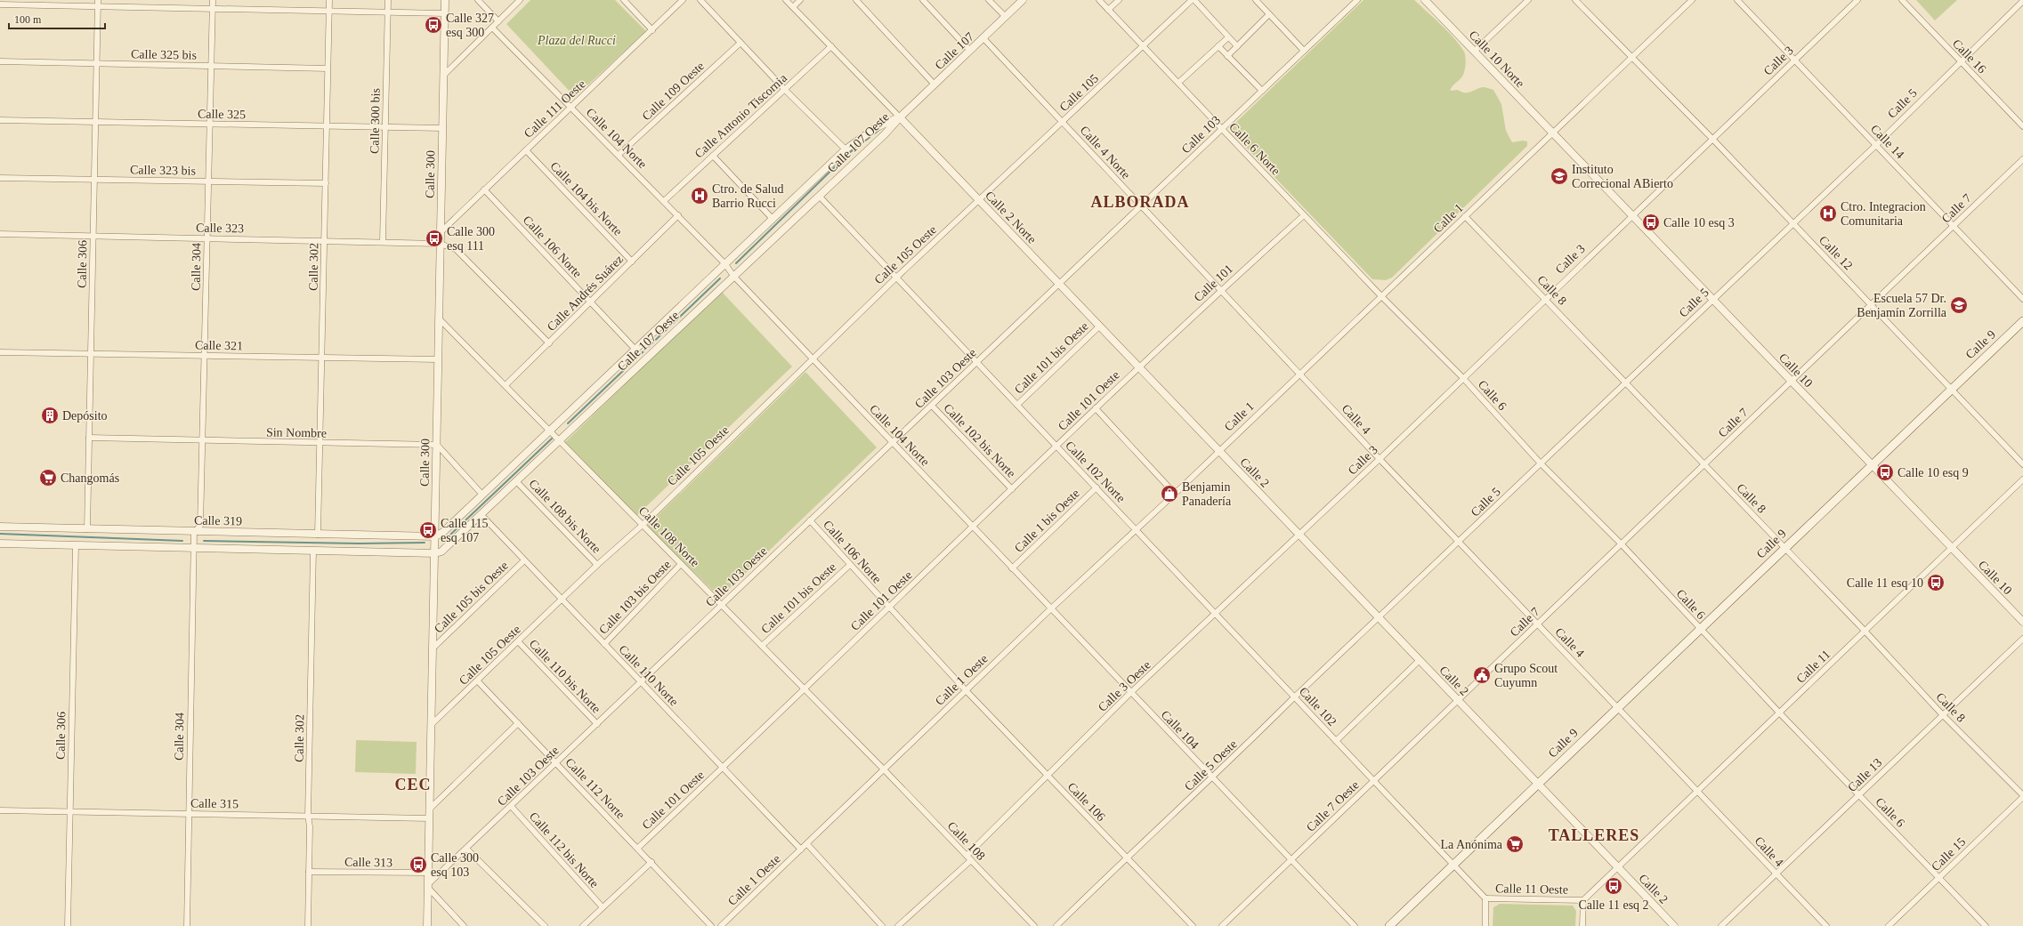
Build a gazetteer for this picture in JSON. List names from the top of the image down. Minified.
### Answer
{"streets":{"main road":["Calle 9"],"street":["Calle 107","Calle 325 bis","Calle 16","Calle 10 Norte","Calle 3","Calle 109 Oeste","Calle 105","Calle 5","Calle 111 Oeste","Calle 325","Calle Antonio Tiscornia","Calle 300 bis","Calle 103","Calle 104 Norte","Calle 14","Calle 107 Oeste","Calle 6 Norte","Calle 4 Norte","Calle 323 bis","Calle 300","Calle 104 bis Norte","Calle 7","Calle 2 Norte","Calle 1","Calle 323","Calle 106 Norte","Calle 12","Calle 105 Oeste","Calle 306","Calle 304","Calle 302","Calle 101","Calle 8","Calle Andrés Suárez","Calle 321","Calle 101 bis Oeste","Calle 10","Calle 103 Oeste","Calle 6","Calle 101 Oeste","Calle 4","Sin Nombre","Calle 102 bis Norte","Calle 102 Norte","Calle 2","Calle 108 bis Norte","Calle 319","Calle 1 bis Oeste","Calle 108 Norte","Calle 105 bis Oeste","Calle 103 bis Oeste","Calle 11","Calle 110 Norte","Calle 110 bis Norte","Calle 1 Oeste","Calle 3 Oeste","Calle 102","Calle 104","Calle 5 Oeste","Calle 13","Calle 112 Norte","Calle 106","Calle 315","Calle 7 Oeste","Calle 108","Calle 112 bis Norte","Calle 15","Calle 313","Calle 11 Oeste"]},"crossings":[["Calle 107","Calle 107 Oeste"],["Calle 107","Calle 4 Norte"],["Calle 107","Calle 2 Norte"],["Calle 325 bis","Calle 306"],["Calle 325 bis","Calle 304"],["Calle 325 bis","Calle 302"],["Calle 16","Calle 5"],["Calle 10 Norte","Calle 1"],["Calle 10 Norte","Calle 10"],["Calle 3","Calle 14"],["Calle 3","Calle 12"],["Calle 3","Calle 8"],["Calle 3","Calle 10"],["Calle 3","Calle 6"],["Calle 3","Calle 4"],["Calle 3","Calle 2"],["Calle 3","Calle 3 Oeste"],["Calle 109 Oeste","Calle 104 Norte"],["Calle 105","Calle 6 Norte"],["Calle 105","Calle 4 Norte"],["Calle 105","Calle 2 Norte"],["Calle 105","Calle 105 Oeste"],["Calle 5","Calle 14"],["Calle 5","Calle 12"],["Calle 5","Calle 8"],["Calle 5","Calle 10"],["Calle 5","Calle 6"],["Calle 5","Calle 4"],["Calle 5","Calle 2"],["Calle 5","Calle 5 Oeste"],["Calle 111 Oeste","Calle 104 Norte"],["Calle 111 Oeste","Calle 300"],["Calle 111 Oeste","Calle 104 bis Norte"],["Calle 111 Oeste","Calle 106 Norte"],["Calle 325","Calle 300 bis"],["Calle 325","Calle 300"],["Calle 325","Calle 306"],["Calle 325","Calle 304"],["Calle 325","Calle 302"],["Calle Antonio Tiscornia","Calle 104 Norte"],["Calle Antonio Tiscornia","Calle 2 Norte"],["Calle 300 bis","Calle 323"],["Calle 103","Calle 6 Norte"],["Calle 103","Calle 4 Norte"],["Calle 103","Calle 2 Norte"],["Calle 103","Calle 103 Oeste"],["Calle 104 Norte","Calle 107 Oeste"],["Calle 104 Norte","Calle 105 Oeste"],["Calle 104 Norte","Calle Andrés Suárez"],["Calle 104 Norte","Calle 103 Oeste"],["Calle 104 Norte","Calle 101 Oeste"],["Calle 104 Norte","Calle 1 bis Oeste"],["Calle 104 Norte","Calle 1 Oeste"],["Calle 104 Norte","Calle 104"],["Calle 14","Calle 7"],["Calle 107 Oeste","Calle 300"],["Calle 107 Oeste","Calle 2 Norte"],["Calle 107 Oeste","Calle 106 Norte"],["Calle 107 Oeste","Calle 102 Norte"],["Calle 107 Oeste","Calle 108 bis Norte"],["Calle 107 Oeste","Calle 319"],["Calle 107 Oeste","Calle 108 Norte"],["Calle 107 Oeste","Calle 110 Norte"],["Calle 6 Norte","Calle 1"],["Calle 6 Norte","Calle 101"],["Calle 6 Norte","Calle 6"],["Calle 4 Norte","Calle 1"],["Calle 4 Norte","Calle 101"],["Calle 4 Norte","Calle 4"],["Calle 323 bis","Calle 306"],["Calle 323 bis","Calle 304"],["Calle 323 bis","Calle 302"],["Calle 300","Calle 323"],["Calle 300","Calle 105 Oeste"],["Calle 300","Calle 321"],["Calle 300","Calle 103 Oeste"],["Calle 300","Sin Nombre"],["Calle 300","Calle 319"],["Calle 300","Calle 108 Norte"],["Calle 300","Calle 105 bis Oeste"],["Calle 300","Calle 315"],["Calle 300","Calle 313"],["Calle 104 bis Norte","Calle Andrés Suárez"],["Calle 7","Calle 12"],["Calle 7","Calle 8"],["Calle 7","Calle 10"],["Calle 7","Calle 6"],["Calle 7","Calle 4"],["Calle 7","Calle 2"],["Calle 7","Calle 7 Oeste"],["Calle 2 Norte","Calle 1"],["Calle 2 Norte","Calle 105 Oeste"],["Calle 2 Norte","Calle 101"],["Calle 2 Norte","Calle 101 bis Oeste"],["Calle 2 Norte","Calle 103 Oeste"],["Calle 2 Norte","Calle 101 Oeste"],["Calle 2 Norte","Calle 2"],["Calle 2 Norte","Calle 1 Oeste"],["Calle 1","Calle 12"],["Calle 1","Calle 8"],["Calle 1","Calle 10"],["Calle 1","Calle 6"],["Calle 1","Calle 4"],["Calle 1","Calle 2"],["Calle 1","Calle 1 Oeste"],["Calle 323","Calle 306"],["Calle 323","Calle 304"],["Calle 323","Calle 302"],["Calle 323","Calle Andrés Suárez"],["Calle 106 Norte","Calle Andrés Suárez"],["Calle 106 Norte","Calle 101 bis Oeste"],["Calle 106 Norte","Calle 103 Oeste"],["Calle 106 Norte","Calle 101 Oeste"],["Calle 106 Norte","Calle 1 Oeste"],["Calle 106 Norte","Calle 106"],["Calle 12","Calle 9"],["Calle 105 Oeste","Calle 102 Norte"],["Calle 105 Oeste","Calle 108 bis Norte"],["Calle 105 Oeste","Calle 108 Norte"],["Calle 105 Oeste","Calle 110 Norte"],["Calle 105 Oeste","Calle 110 bis Norte"],["Calle 105 Oeste","Calle 112 Norte"],["Calle 306","Calle 321"],["Calle 306","Sin Nombre"],["Calle 306","Calle 319"],["Calle 306","Calle 315"],["Calle 304","Calle 321"],["Calle 304","Sin Nombre"],["Calle 304","Calle 319"],["Calle 304","Calle 315"],["Calle 302","Calle 321"],["Calle 302","Sin Nombre"],["Calle 302","Calle 319"],["Calle 302","Calle 315"],["Calle 302","Calle 313"],["Calle 101","Calle 101 Oeste"],["Calle 8","Calle 9"],["Calle 8","Calle 11"],["Calle 8","Calle 13"],["Calle 8","Calle 15"],["Calle Andrés Suárez","Calle 108 Norte"],["Calle 9","Calle 10"],["Calle 9","Calle 6"],["Calle 9","Calle 4"],["Calle 9","Calle 2"],["Calle 9","Calle 102"],["Calle 101 bis Oeste","Calle 102 Norte"],["Calle 101 bis Oeste","Calle 108 Norte"],["Calle 10","Calle 11"],["Calle 103 Oeste","Calle 102 bis Norte"],["Calle 103 Oeste","Calle 102 Norte"],["Calle 103 Oeste","Calle 108 Norte"],["Calle 103 Oeste","Calle 110 Norte"],["Calle 103 Oeste","Calle 110 bis Norte"],["Calle 103 Oeste","Calle 112 Norte"],["Calle 103 Oeste","Calle 112 bis Norte"],["Calle 6","Calle 11"],["Calle 6","Calle 13"],["Calle 6","Calle 15"],["Calle 101 Oeste","Calle 102 bis Norte"],["Calle 101 Oeste","Calle 102 Norte"],["Calle 101 Oeste","Calle 108 Norte"],["Calle 101 Oeste","Calle 110 Norte"],["Calle 101 Oeste","Calle 112 Norte"],["Calle 4","Calle 11"],["Calle 4","Calle 13"],["Calle 102 Norte","Calle 1 bis Oeste"],["Calle 102 Norte","Calle 1 Oeste"],["Calle 102 Norte","Calle 102"],["Calle 2","Calle 11"],["Calle 2","Calle 1 Oeste"],["Calle 2","Calle 3 Oeste"],["Calle 2","Calle 5 Oeste"],["Calle 2","Calle 7 Oeste"],["Calle 2","Calle 11 Oeste"],["Calle 108 Norte","Calle 103 bis Oeste"],["Calle 108 Norte","Calle 1 Oeste"],["Calle 108 Norte","Calle 108"],["Calle 105 bis Oeste","Calle 110 Norte"],["Calle 103 bis Oeste","Calle 110 Norte"],["Calle 11","Calle 11 Oeste"],["Calle 110 Norte","Calle 1 Oeste"],["Calle 1 Oeste","Calle 102"],["Calle 1 Oeste","Calle 104"],["Calle 1 Oeste","Calle 106"],["Calle 1 Oeste","Calle 108"],["Calle 3 Oeste","Calle 102"],["Calle 3 Oeste","Calle 104"],["Calle 3 Oeste","Calle 106"],["Calle 3 Oeste","Calle 108"],["Calle 102","Calle 5 Oeste"],["Calle 102","Calle 7 Oeste"],["Calle 102","Calle 11 Oeste"],["Calle 104","Calle 5 Oeste"],["Calle 104","Calle 7 Oeste"],["Calle 5 Oeste","Calle 106"]],"districts":["ALBORADA","CEC","TALLERES"],"parks":["Plaza del Rucci"],"places":{"bus stop":["Calle 327 esq 300","Calle 10 esq 3","Calle 300 esq 111","Calle 10 esq 9","Calle 115 esq 107","Calle 11 esq 10","Calle 300 esq 103","Calle 11 esq 2"],"school or university":["Instituto Correcional ABierto","Escuela 57 Dr. Benjamín Zorrilla"],"hospital":["Ctro. de Salud Barrio Rucci","Ctro. Integracion Comunitaria"],"building":["Depósito"],"supermarket":["Changomás","La Anónima"],"shop":["Benjamin Panadería"],"public building":["Grupo Scout Cuyumn"]},"scale_bar":"100 m"}
